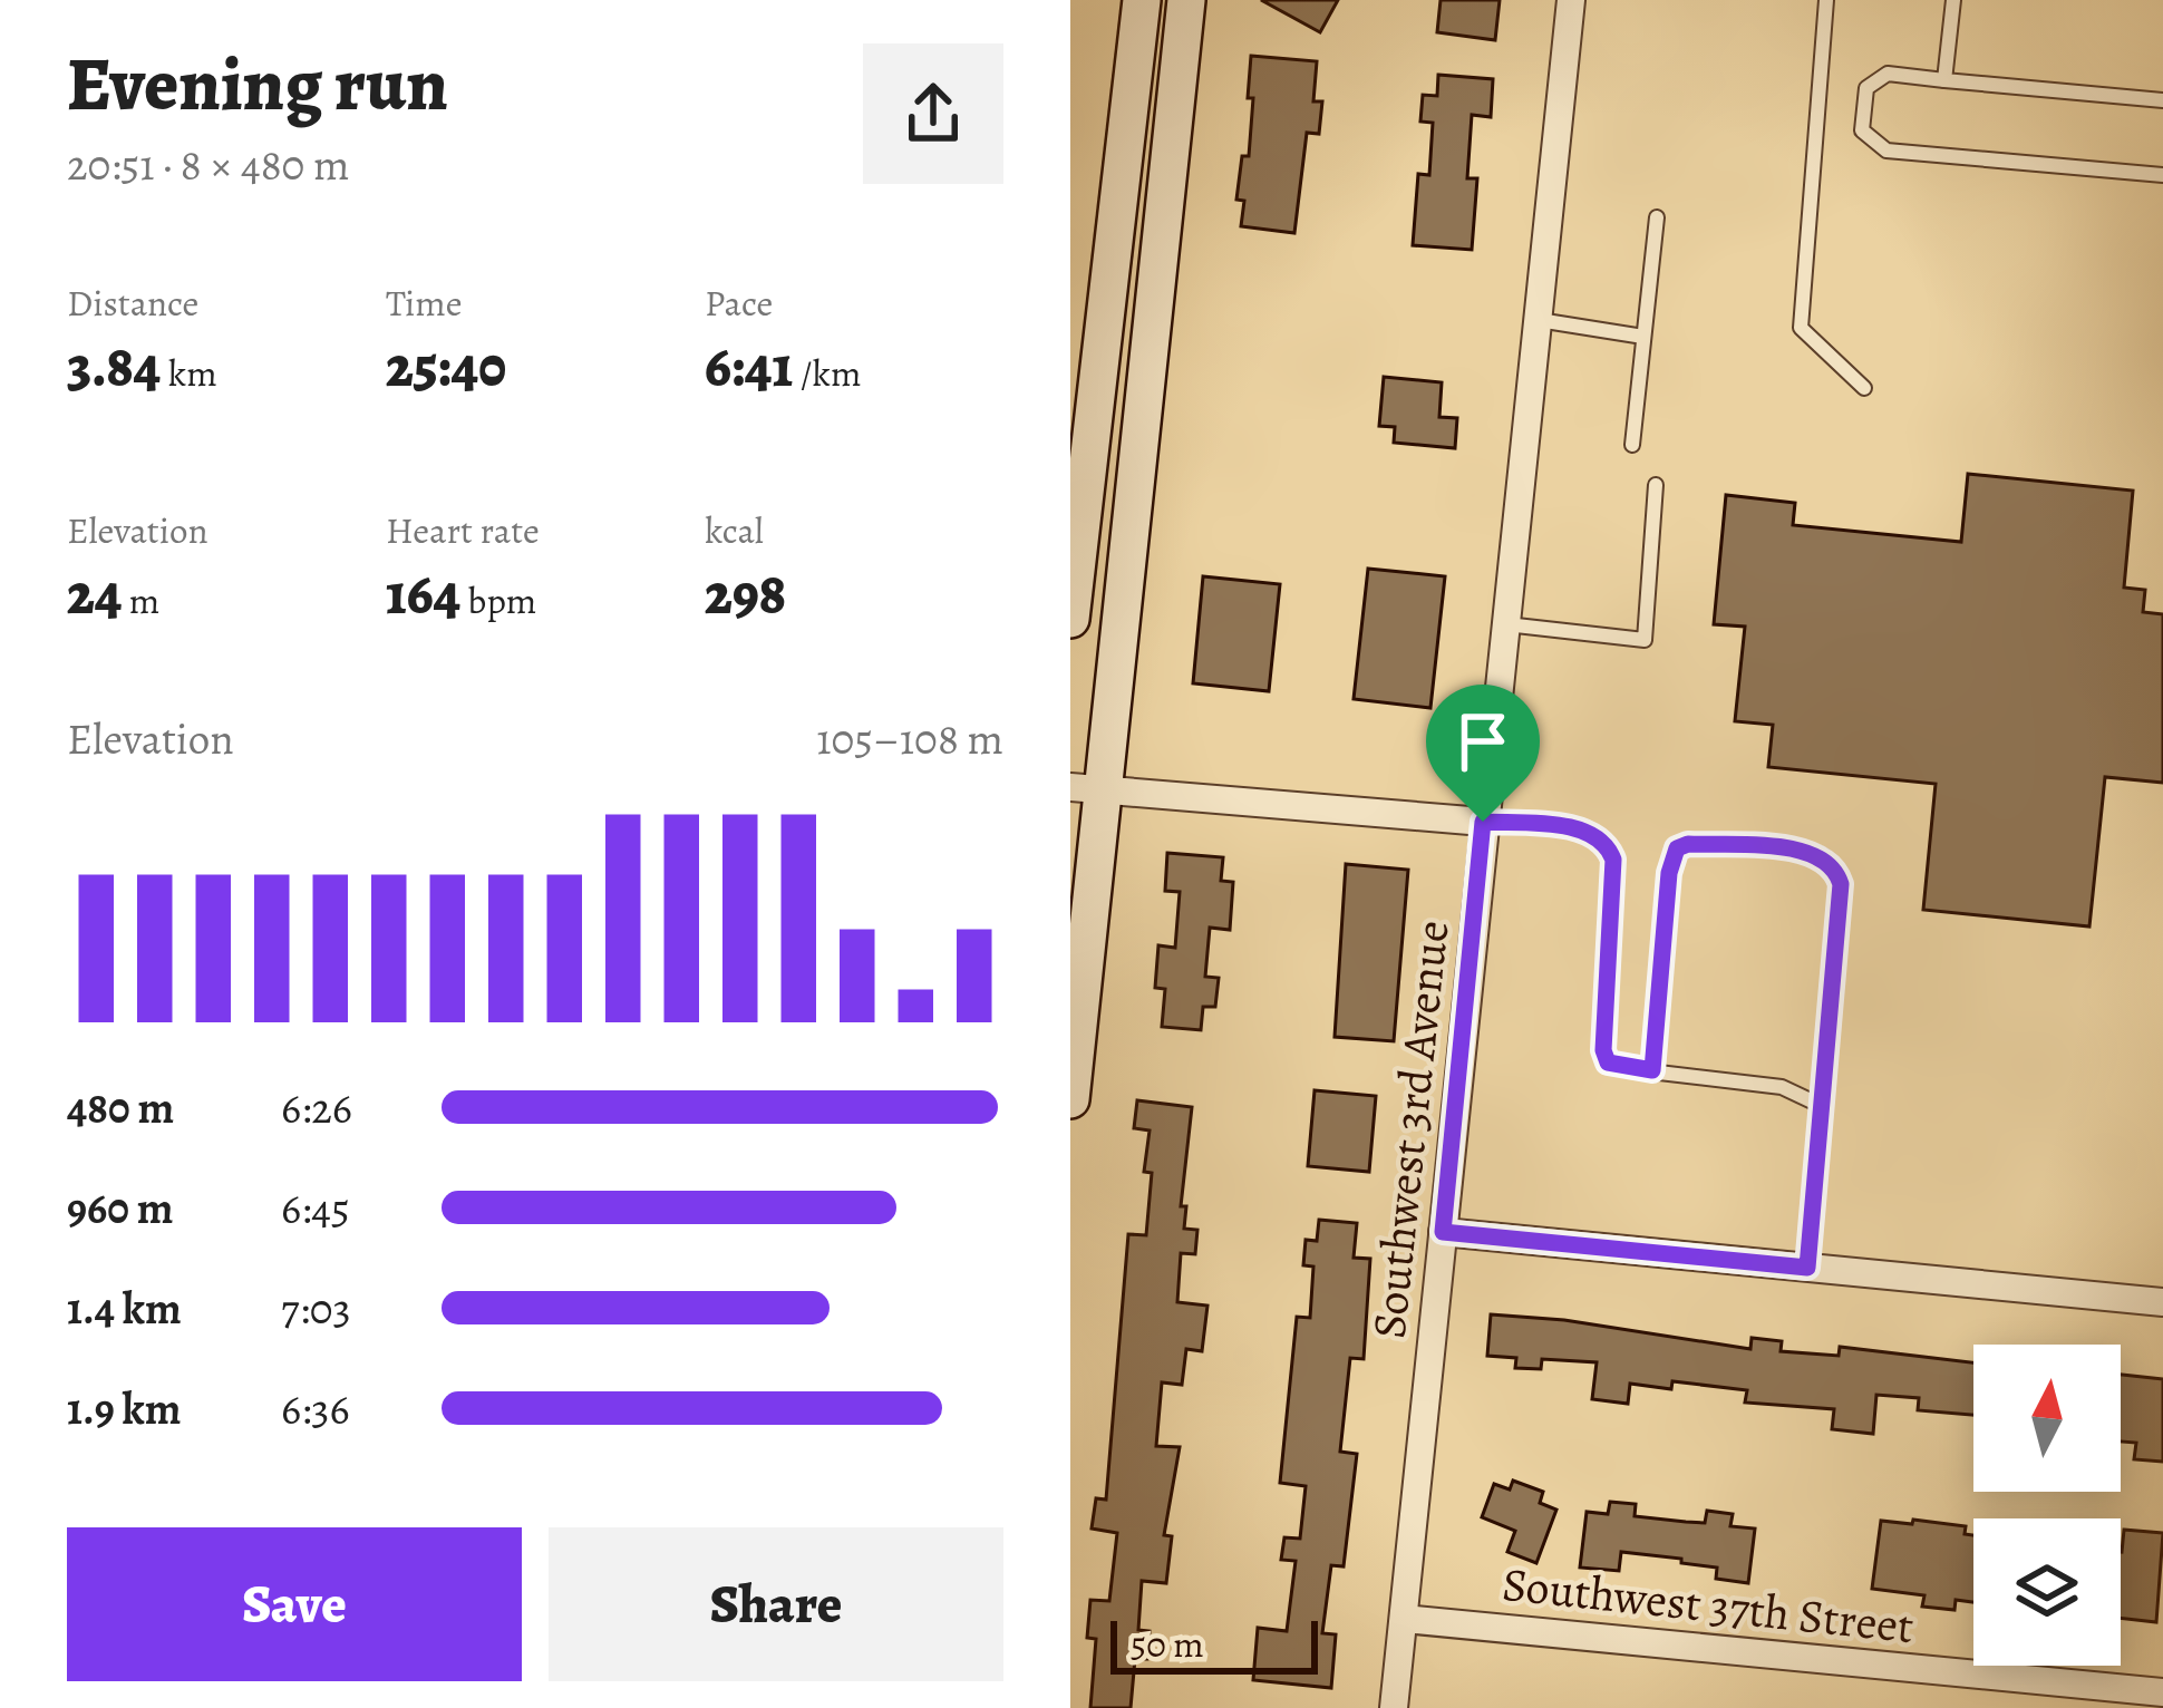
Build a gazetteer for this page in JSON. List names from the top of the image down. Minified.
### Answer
{"streets":{"street":["Southwest 3rd Avenue","Southwest 37th Street"]},"crossings":[["Southwest 3rd Avenue","Southwest 37th Street"]],"scale_bar":"50 m","north":"top","page":{"heading":["Evening run","20:51 · 8 × 480 m"],"stats":[["Distance","3.84 km"],["Time","25:40"],["Pace","6:41 /km"],["Elevation","24 m"],["Heart rate","164 bpm"],["kcal","298"]],"chart":["Elevation","105–108 m"],"list":[{"name":"480 m","note":"6:26"},{"name":"960 m","note":"6:45"},{"name":"1.4 km","note":"7:03"},{"name":"1.9 km","note":"6:36"}],"buttons":["Save","Share"],"scale":"50 m"}}
